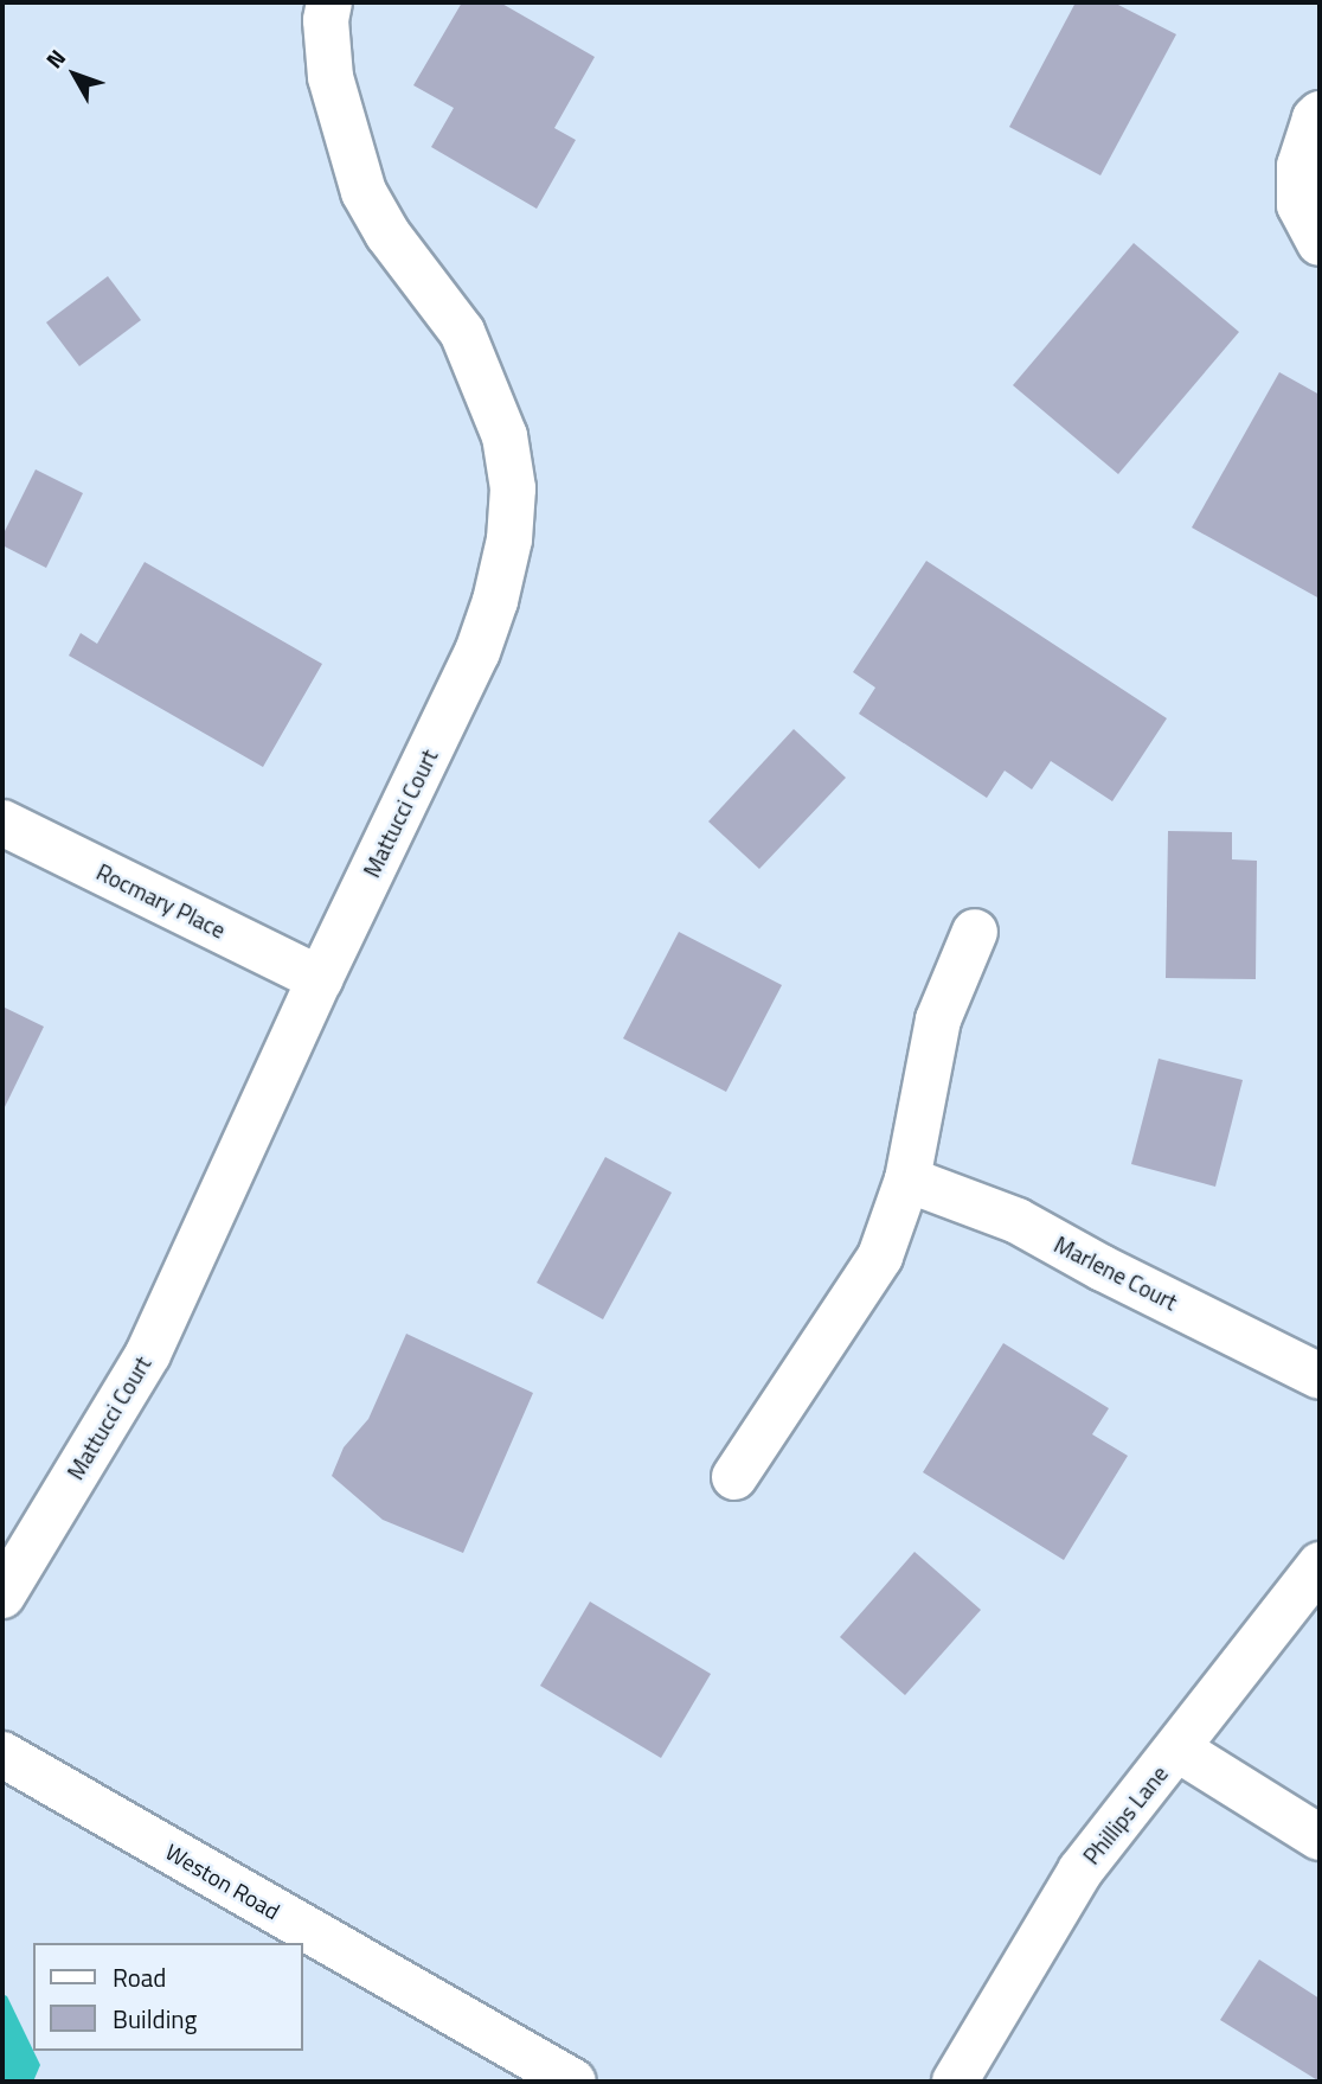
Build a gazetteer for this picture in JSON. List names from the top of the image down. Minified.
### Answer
{"streets":{"street":["Mattucci Court","Rocmary Place","Marlene Court","Phillips Lane","Weston Road"]},"crossings":[["Mattucci Court","Rocmary Place"]],"legend":["Road","Building"],"north":"top left"}
